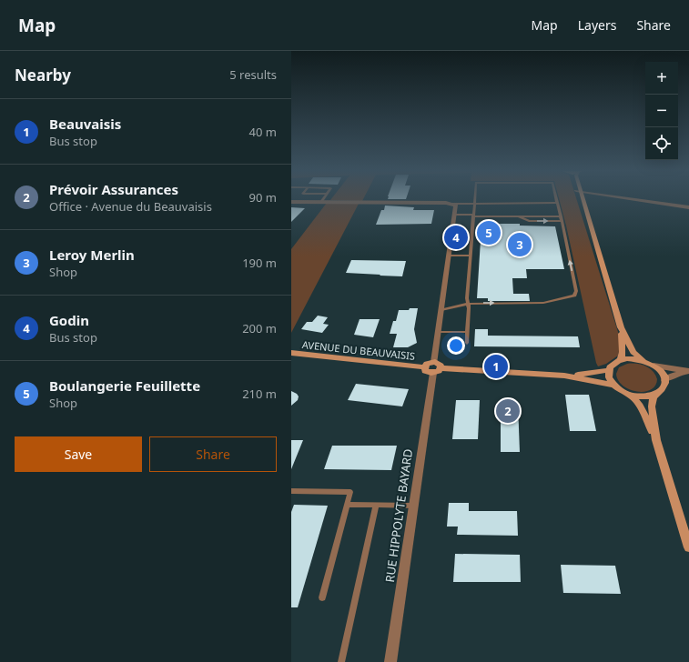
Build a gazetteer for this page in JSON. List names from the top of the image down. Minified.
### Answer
{"streets":{"main road":["AVENUE DU BEAUVAISIS"],"street":["RUE HIPPOLYTE BAYARD"]},"crossings":[["AVENUE DU BEAUVAISIS","RUE HIPPOLYTE BAYARD"]],"page":{"header":"Map","nav":["Map","Layers","Share"],"heading":["Nearby","5 results"],"map_buttons":["+","−"],"list":[{"mark":"1","name":"Beauvaisis","note":"Bus stop","value":"40 m"},{"mark":"2","name":"Prévoir Assurances","note":"Office · Avenue du Beauvaisis","value":"90 m"},{"mark":"3","name":"Leroy Merlin","note":"Shop","value":"190 m"},{"mark":"4","name":"Godin","note":"Bus stop","value":"200 m"},{"mark":"5","name":"Boulangerie Feuillette","note":"Shop","value":"210 m"}],"pins":["5","4","3","1","2"],"buttons":["Save","Share"]}}
